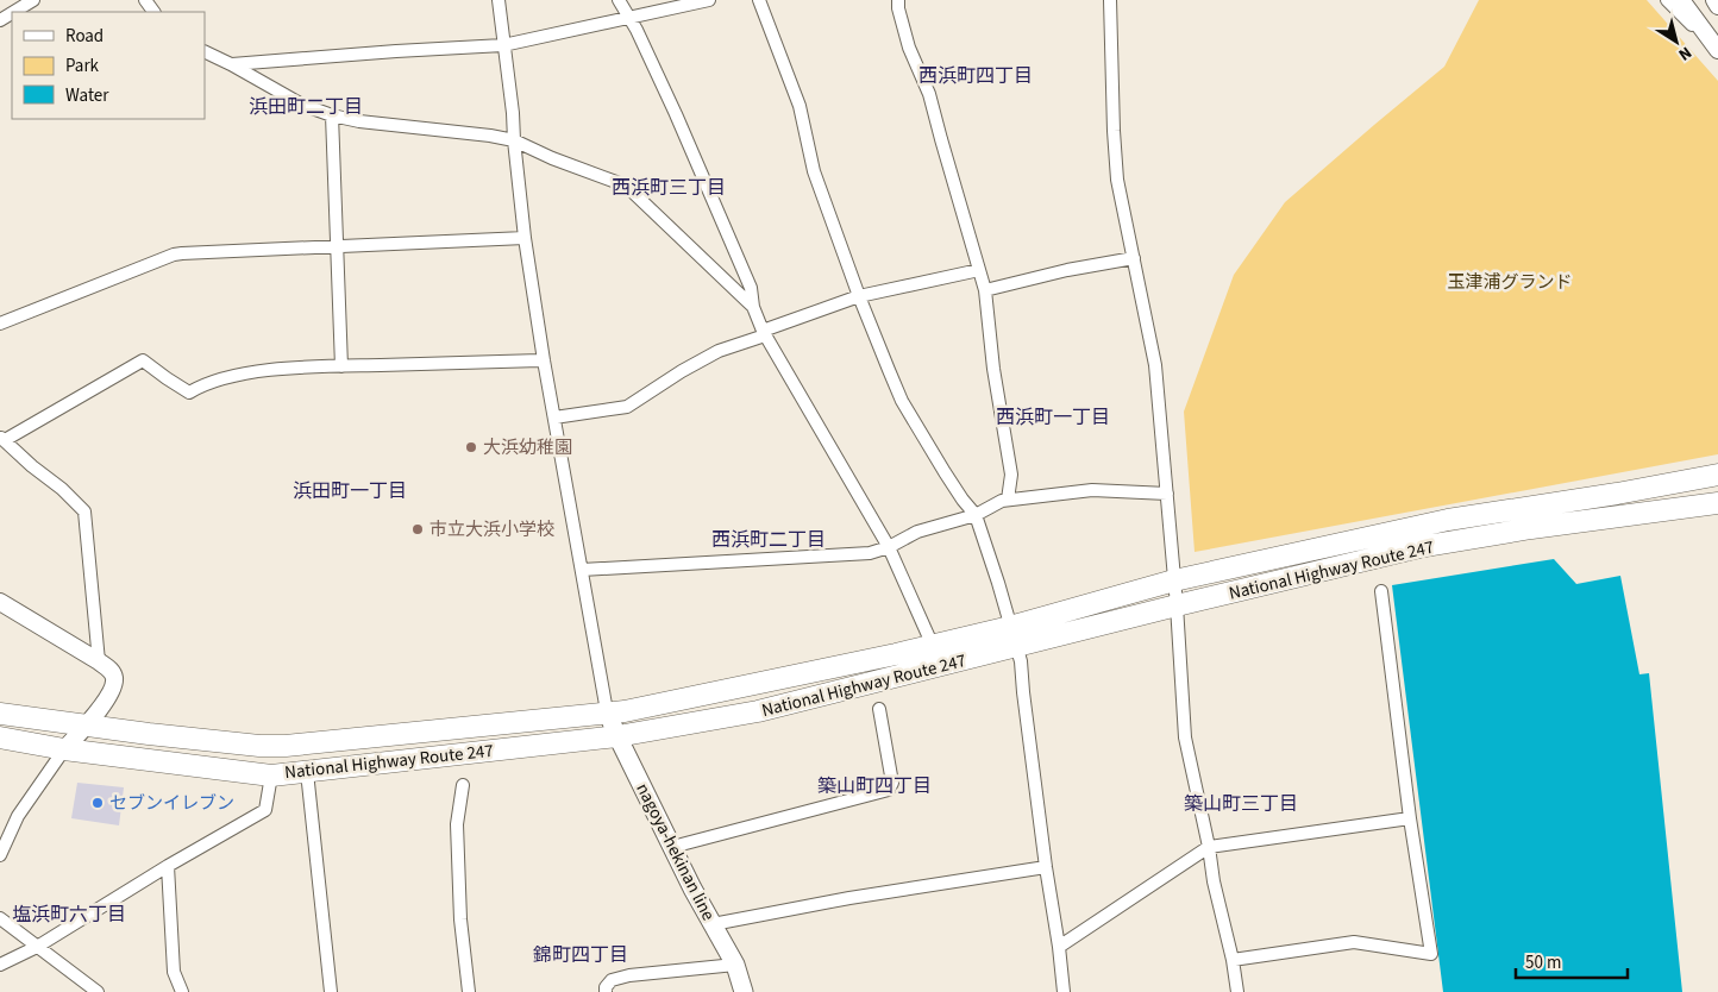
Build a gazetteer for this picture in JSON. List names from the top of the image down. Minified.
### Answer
{"streets":{"highway":["National Highway Route 247"],"main road":["nagoya-hekinan line"]},"crossings":[["National Highway Route 247","nagoya-hekinan line"]],"districts":["西浜町四丁目","浜田町二丁目","西浜町三丁目","西浜町一丁目","浜田町一丁目","西浜町二丁目","築山町四丁目","築山町三丁目","塩浜町六丁目","錦町四丁目"],"parks":["玉津浦グランド"],"places":["大浜幼稚園","市立大浜小学校","セブンイレブン"],"legend":["Road","Park","Water"],"scale_bar":"50 m","north":"bottom right"}
